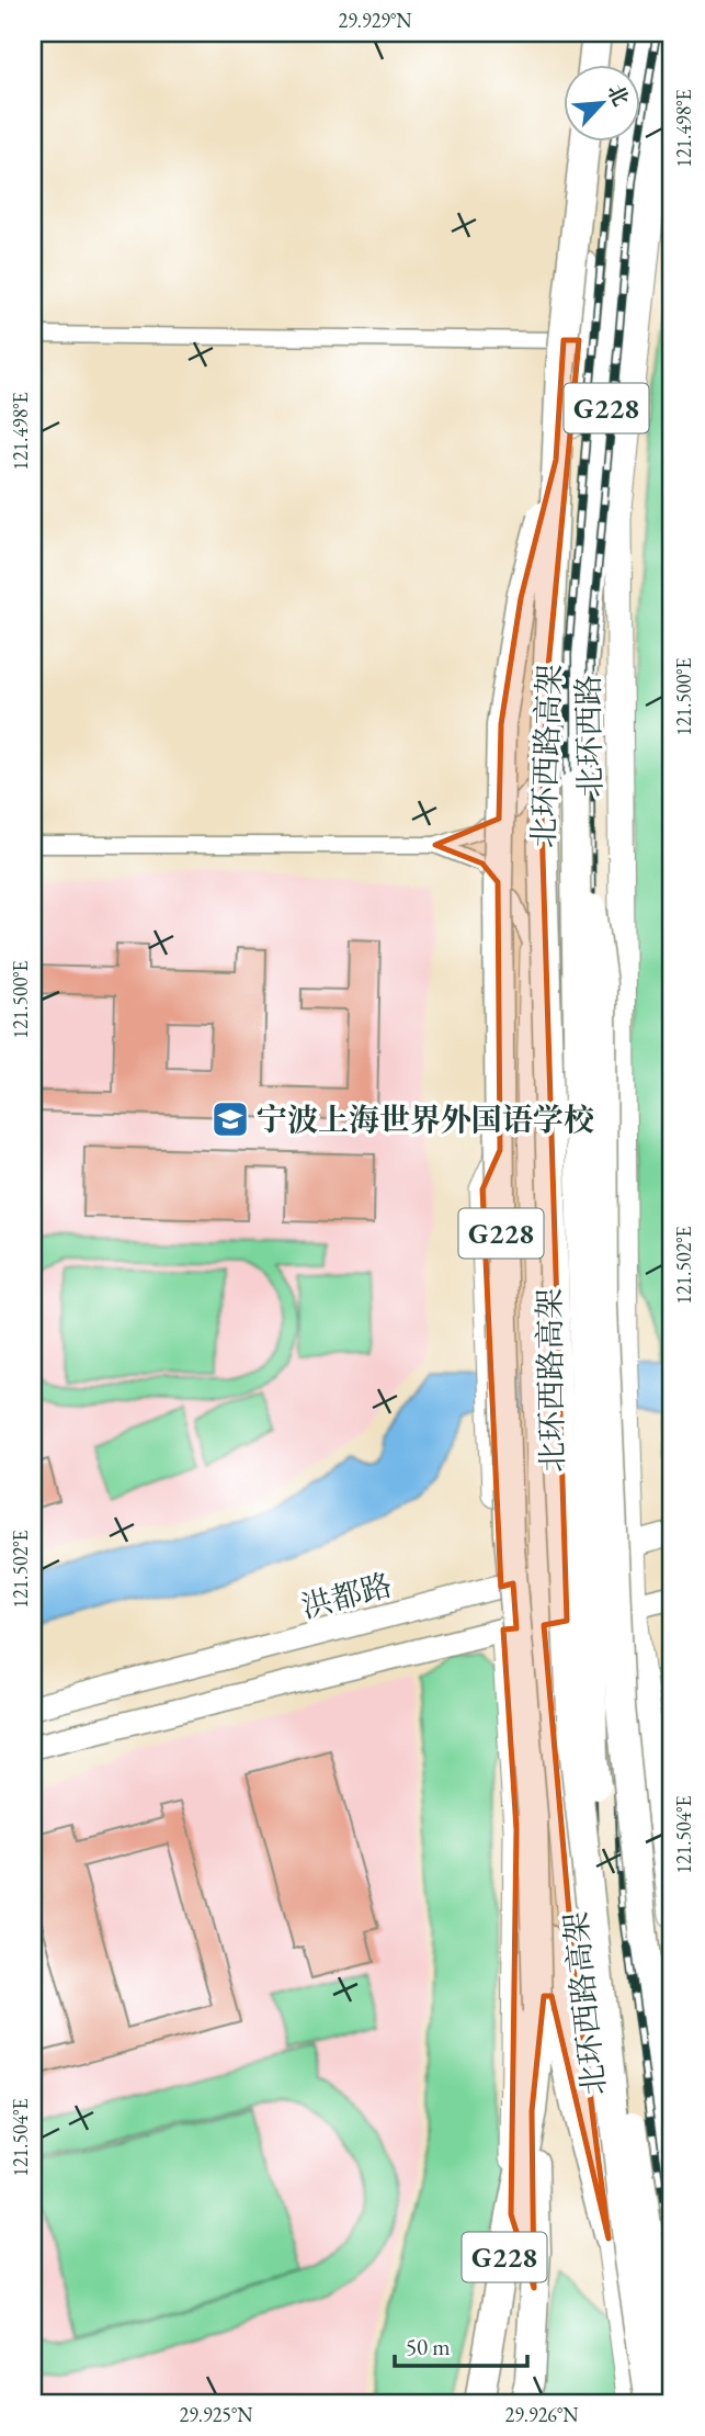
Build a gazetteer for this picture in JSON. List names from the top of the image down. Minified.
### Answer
{"streets":{"highway":["G228","北环西路高架"],"main road":["北环西路","洪都路"]},"crossings":[["G228","北环西路高架"],["北环西路","洪都路"]],"places":{"school or university":["宁波上海世界外国语学校"]},"scale_bar":"50 m","north":"top right","coordinates":["29.929°N","121.498°E","121.500°E","121.502°E","121.504°E","29.925°N","29.926°N"]}
